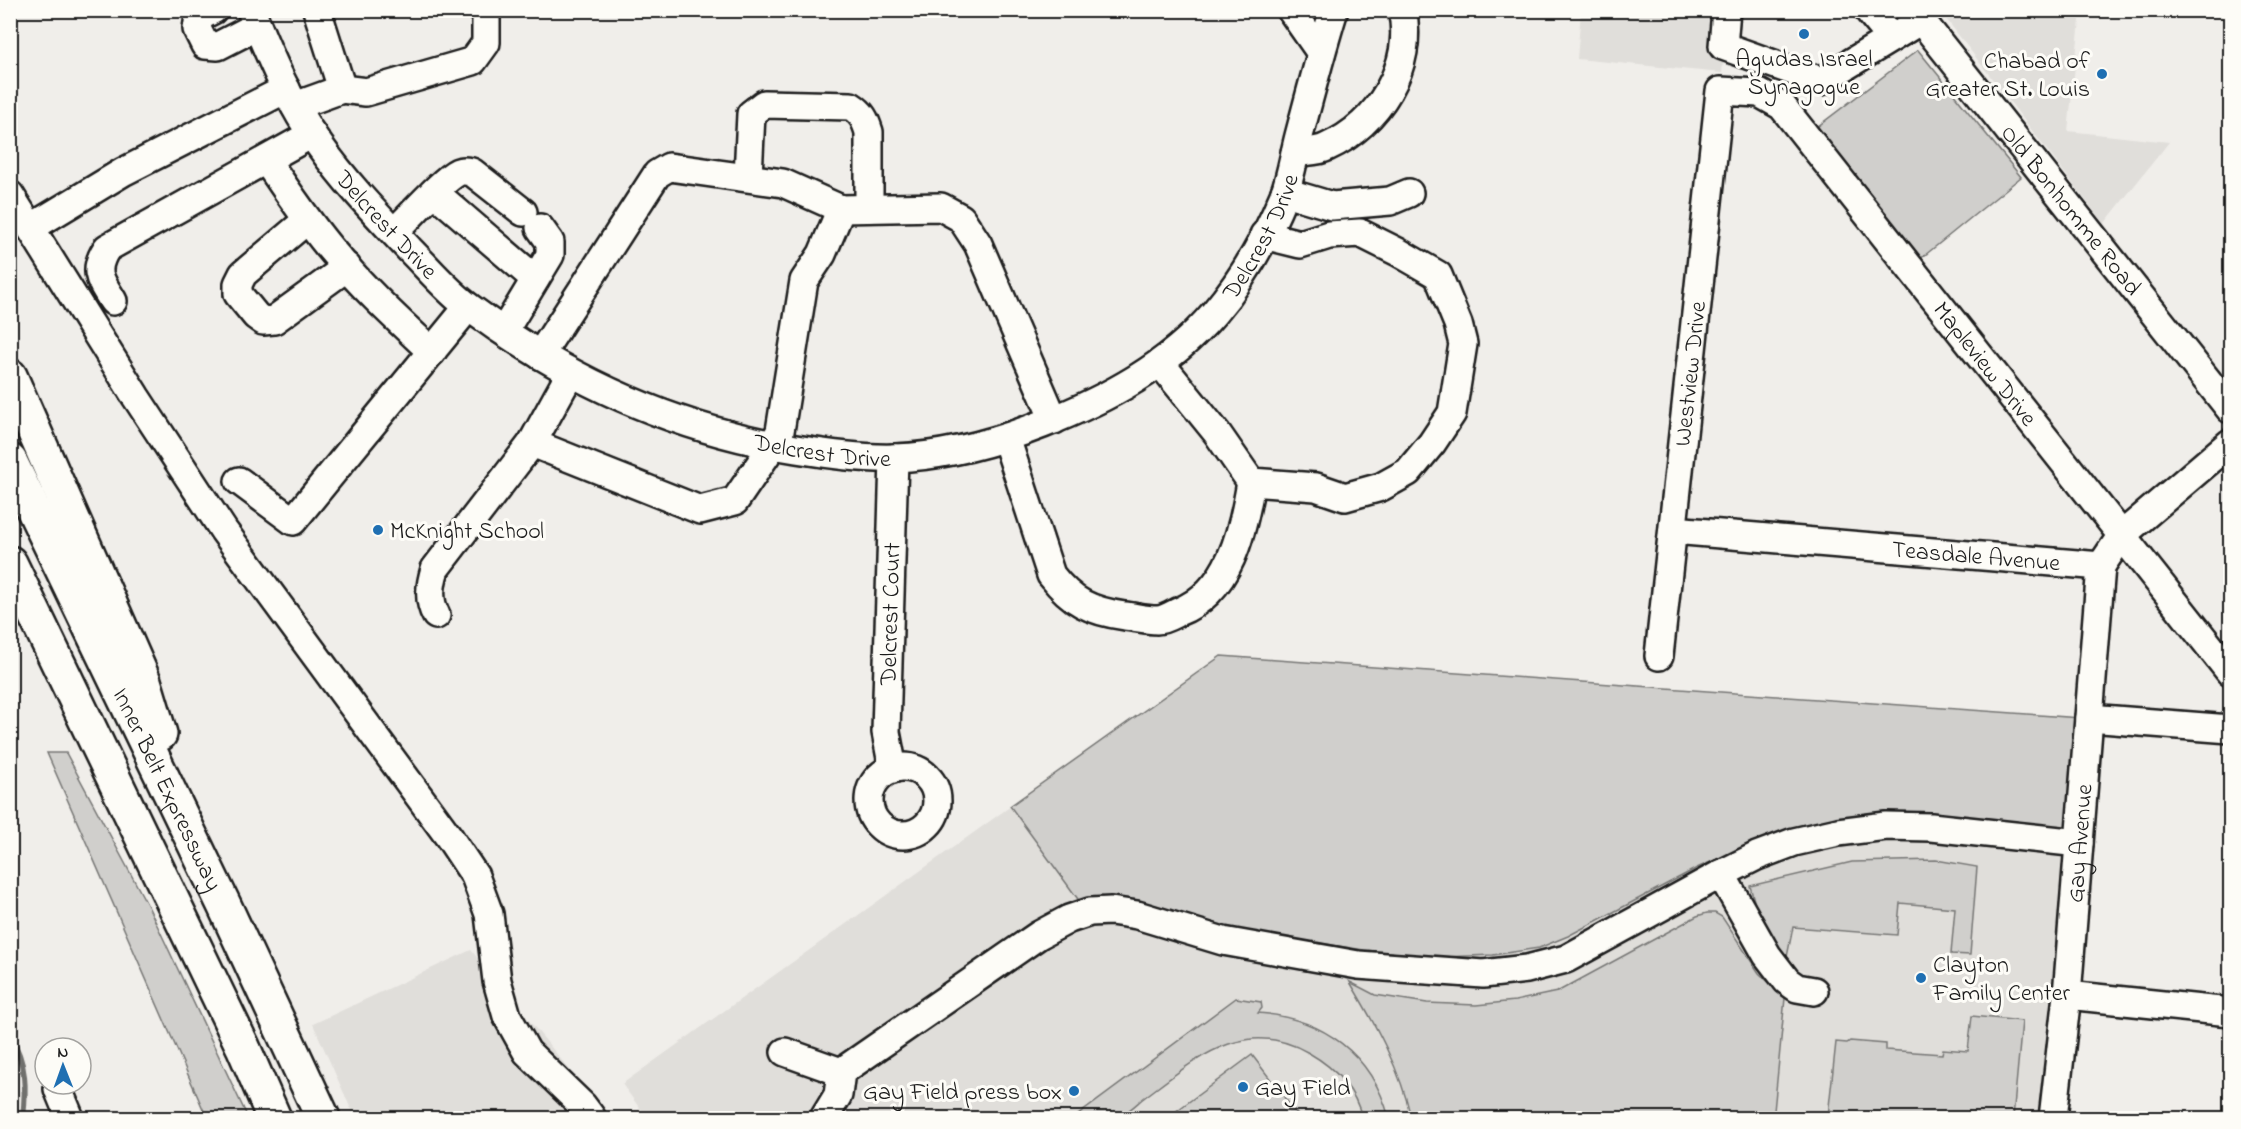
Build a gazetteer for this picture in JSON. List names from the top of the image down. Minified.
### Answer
{"streets":{"highway":["Inner Belt Expressway"],"street":["Old Bonhomme Road","Delcrest Drive","Mapleview Drive","Westview Drive","Teasdale Avenue","Delcrest Court","Gay Avenue"]},"crossings":[["Delcrest Drive","Delcrest Court"],["Mapleview Drive","Westview Drive"],["Westview Drive","Teasdale Avenue"],["Teasdale Avenue","Gay Avenue"]],"places":["Agudas Israel Synagogue","Chabad of Greater St. Louis","McKnight School","Clayton Family Center","Gay Field","Gay Field press box"],"north":"top"}
